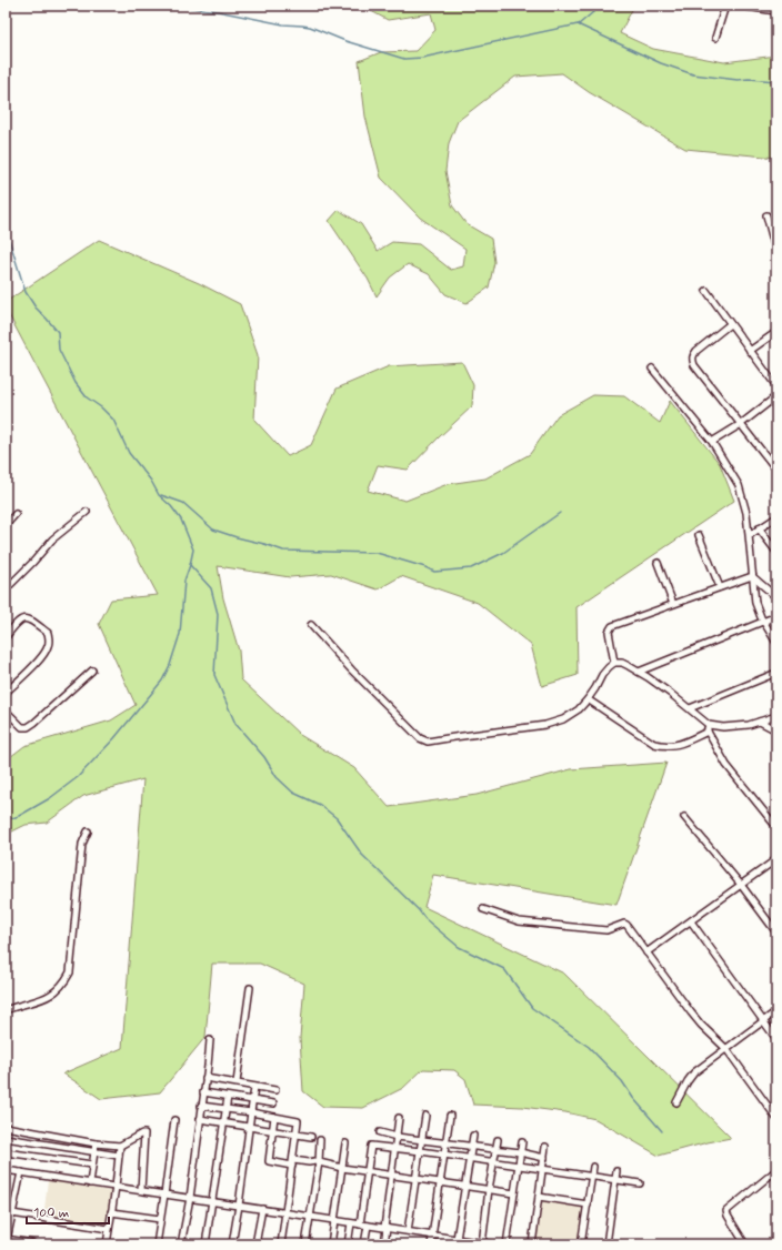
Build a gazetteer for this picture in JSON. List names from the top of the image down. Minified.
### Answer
{"scale_bar":"100 m"}
